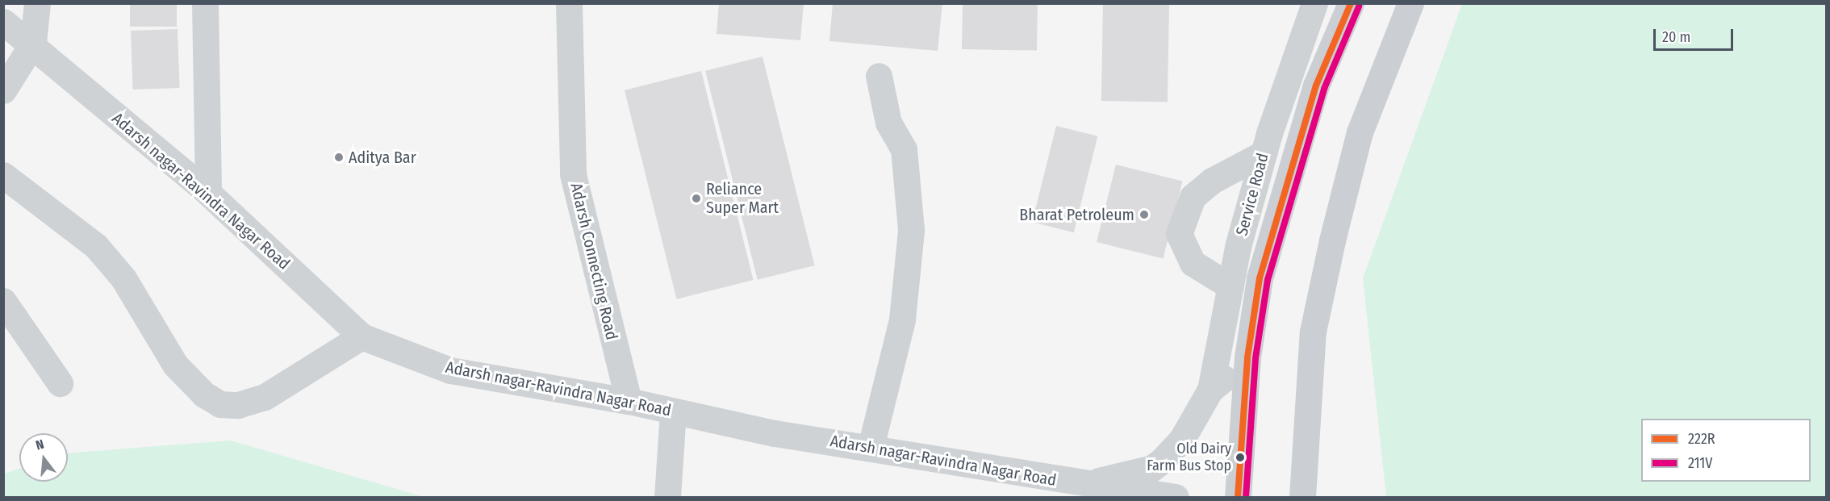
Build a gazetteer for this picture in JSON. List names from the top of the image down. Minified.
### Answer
{"streets":{"street":["Adarsh nagar-Ravindra Nagar Road","Service Road","Adarsh Connecting Road"]},"crossings":[["Adarsh nagar-Ravindra Nagar Road","Adarsh Connecting Road"]],"places":["Aditya Bar","Reliance Super Mart","Bharat Petroleum","Old Dairy Farm Bus Stop"],"lines":["transit line 222R","transit line 211V"],"legend":["222R","211V"],"scale_bar":"20 m","north":"top"}
